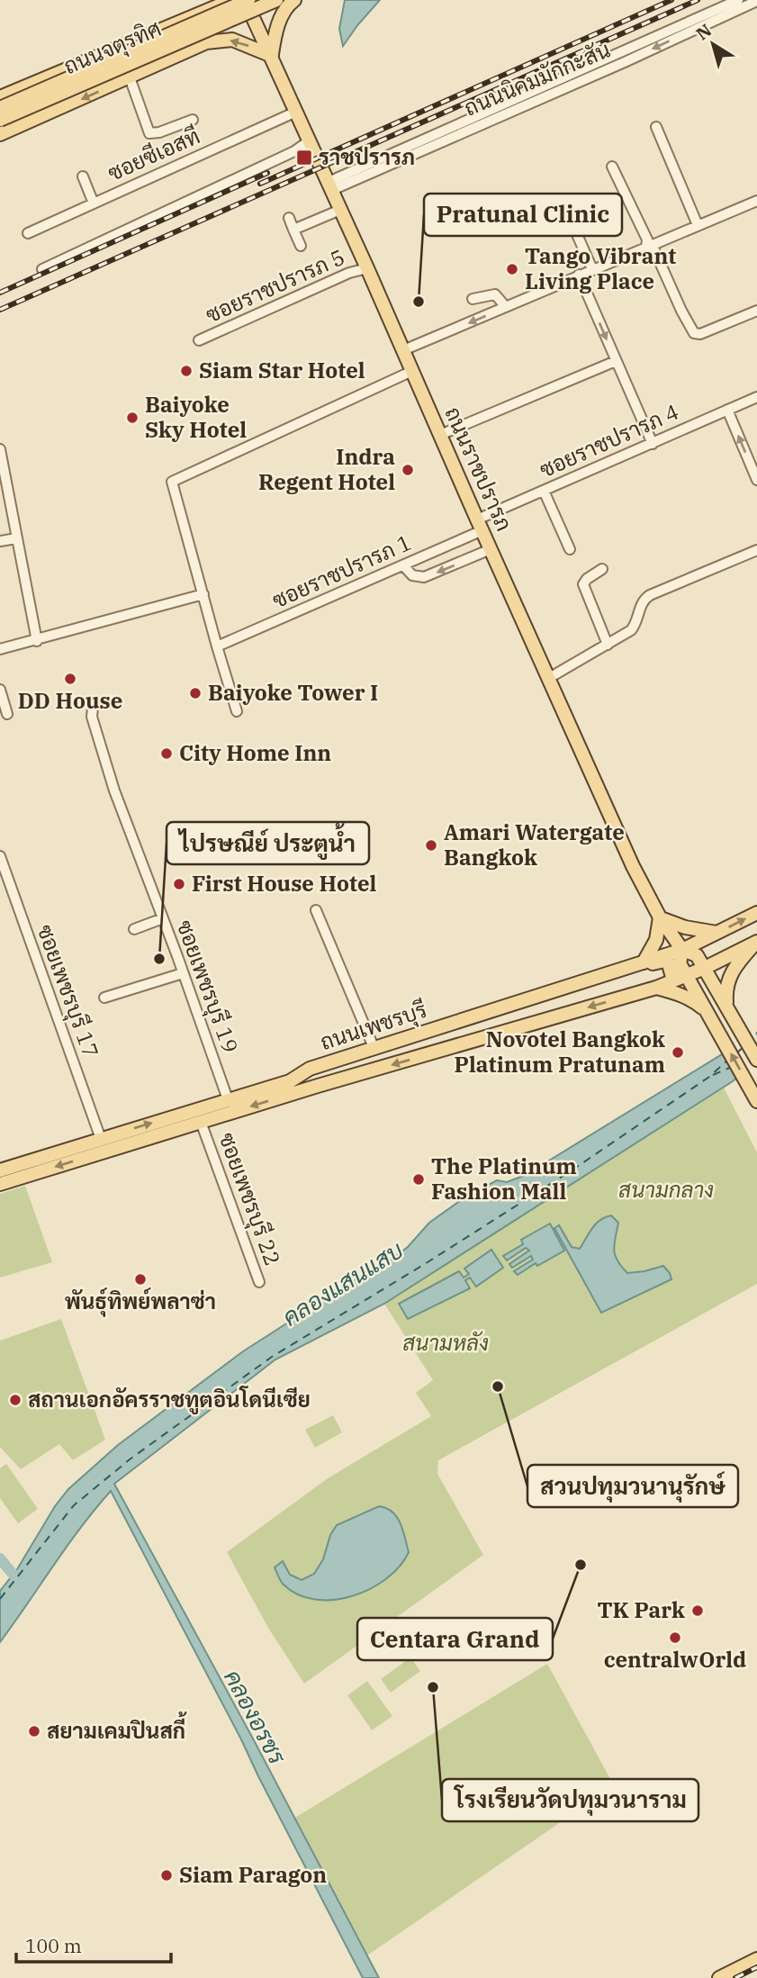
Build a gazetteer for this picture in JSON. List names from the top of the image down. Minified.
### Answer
{"streets":{"main road":["ถนนจตุรทิศ","ถนนราชปรารภ","ถนนเพชรบุรี"],"street":["ถนนนิคมมักกะสัน","ซอยซีเอสที","ซอยราชปรารภ 5","ซอยราชปรารภ 4","ซอยราชปรารภ 1","ซอยเพชรบุรี 19","ซอยเพชรบุรี 17","ซอยเพชรบุรี 22"]},"crossings":[["ถนนจตุรทิศ","ถนนราชปรารภ"],["ถนนนิคมมักกะสัน","ถนนราชปรารภ"],["ซอยซีเอสที","ถนนราชปรารภ"],["ซอยราชปรารภ 5","ถนนราชปรารภ"],["ซอยราชปรารภ 4","ถนนราชปรารภ"],["ซอยราชปรารภ 4","ซอยราชปรารภ 1"],["ถนนราชปรารภ","ซอยราชปรารภ 1"],["ถนนราชปรารภ","ถนนเพชรบุรี"],["ซอยเพชรบุรี 19","ถนนเพชรบุรี"],["ซอยเพชรบุรี 17","ถนนเพชรบุรี"],["ถนนเพชรบุรี","ซอยเพชรบุรี 22"]],"water":["คลองแสนแสบ","คลองอรชร"],"parks":["สนามกลาง","สนามหลัง"],"places":{"transit":["ราชปรารภ"],"other":["Tango Vibrant Living Place","Pratunal Clinic","Siam Star Hotel","Baiyoke Sky Hotel","Indra Regent Hotel","DD House","Baiyoke Tower I","City Home Inn","Amari Watergate Bangkok","First House Hotel","ไปรษณีย์ ประตูน้ำ","Novotel Bangkok Platinum Pratunam","The Platinum Fashion Mall","พันธุ์ทิพย์พลาซ่า","สวนปทุมวนานุรักษ์","สถานเอกอัครราชทูตอินโดนีเซีย","Centara Grand","TK Park","centralwOrld","โรงเรียนวัดปทุมวนาราม","สยามเคมปินสกี้","Siam Paragon"]},"scale_bar":"100 m","north":"top left"}
